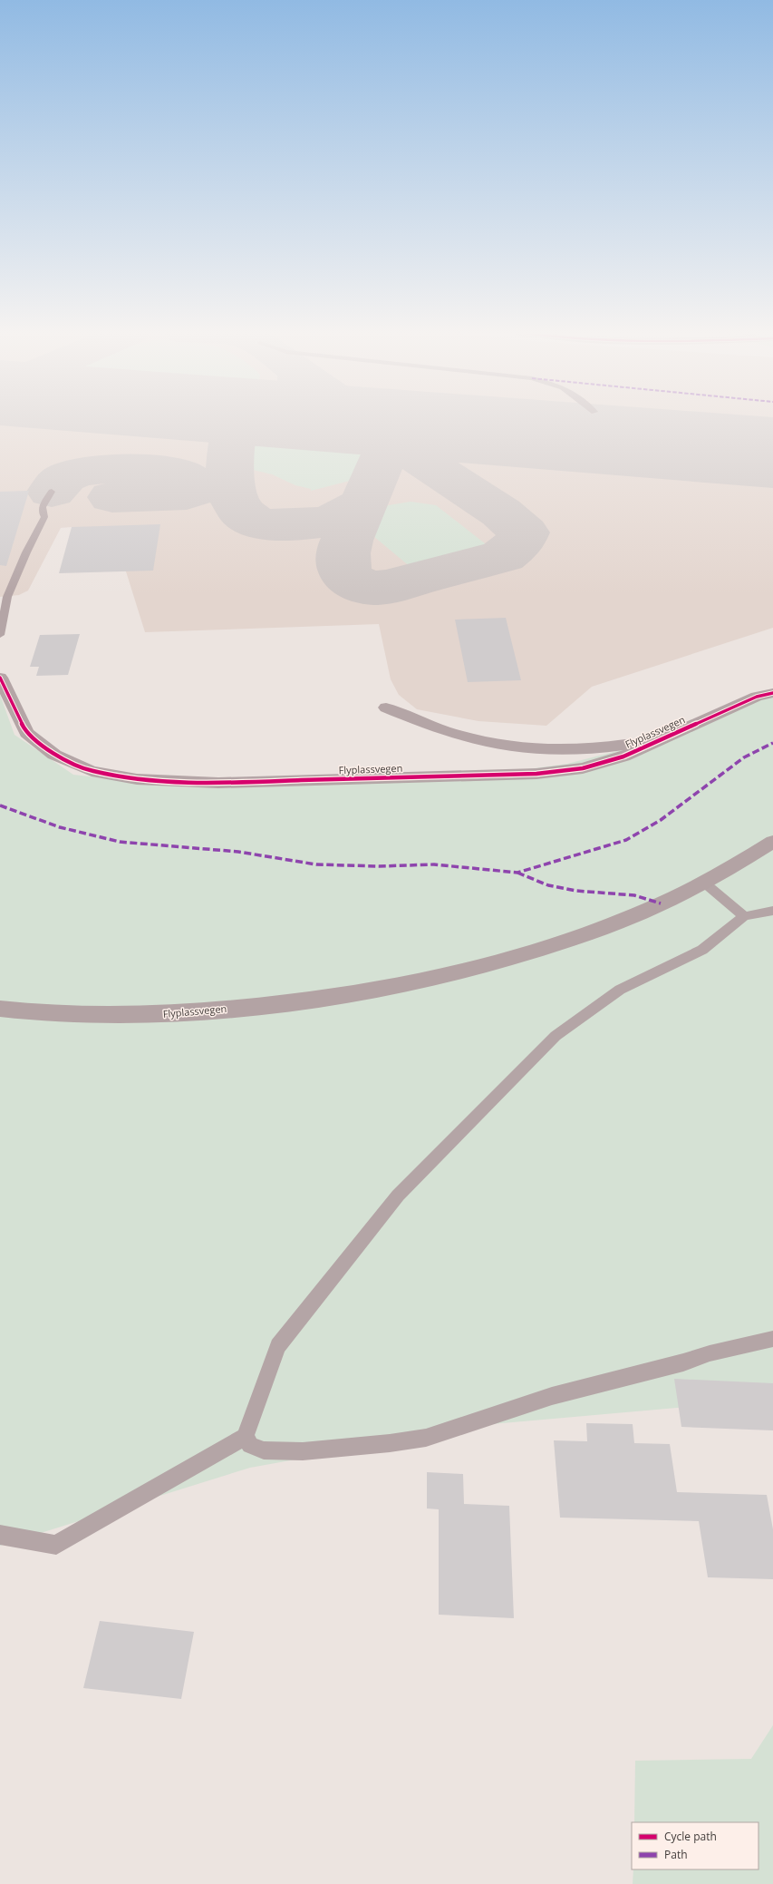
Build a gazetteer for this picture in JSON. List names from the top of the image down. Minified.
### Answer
{"streets":{"main road":["Flyplassvegen"]},"legend":["Cycle path","Path"]}
